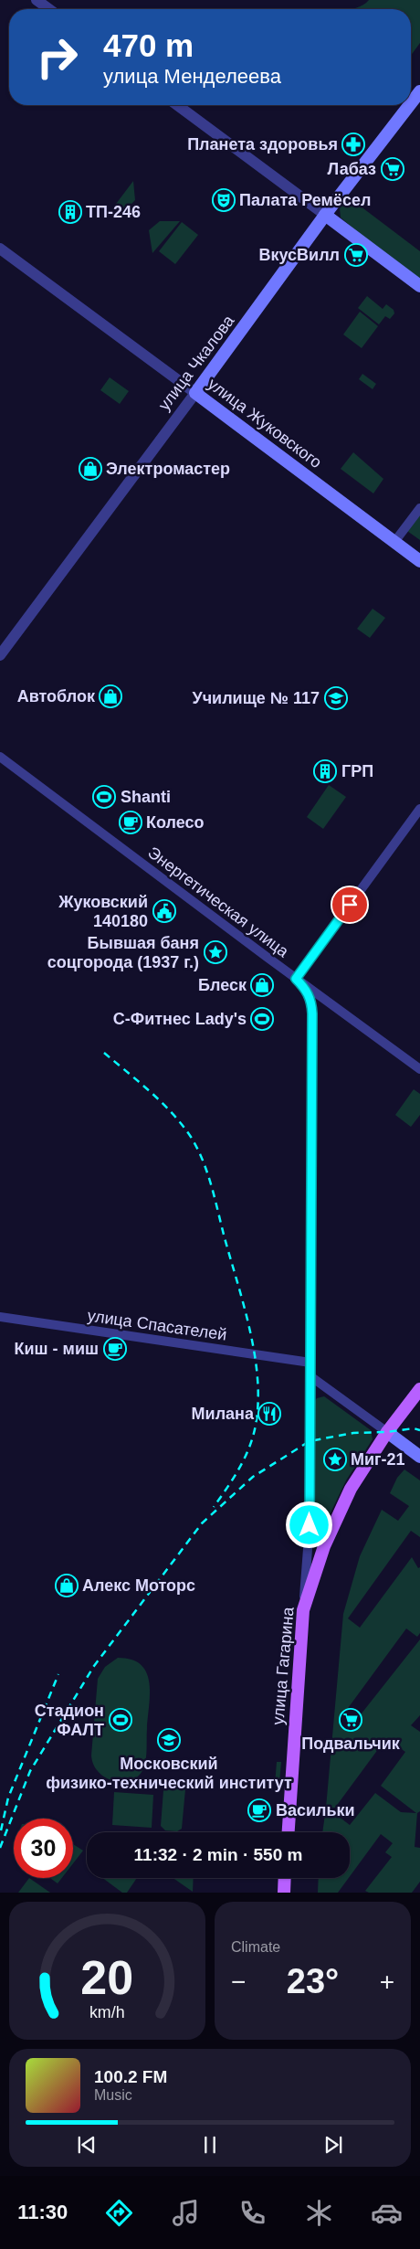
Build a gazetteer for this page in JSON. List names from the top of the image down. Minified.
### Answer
{"streets":{"main road":["улица Чкалова","улица Жуковского","улица Гагарина"],"street":["Энергетическая улица","улица Спасателей"]},"crossings":[["улица Чкалова","улица Жуковского"]],"places":{"pharmacy":["Планета здоровья"],"supermarket":["Лабаз","ВкусВилл","Подвальчик"],"theatre":["Палата Ремёсел"],"building":["ТП-246","ГРП"],"shop":["Электромастер","Автоблок","Блеск","Алекс Моторс"],"school or university":["Училище № 117","Московский физико-технический институт"],"sports":["Shanti","С-Фитнес Lady's","Стадион ФАЛТ"],"cafe":["Колесо","Киш - миш","Васильки"],"public building":["Жуковский 140180"],"place":["Бывшая баня соцгорода (1937 г.)","Миг-21"],"restaurant":["Милана"]},"page":{"turn":["470 m","улица Менделеева"],"limit":"30","trip":"11:32 · 2 min · 550 m","tile":"Climate","heat":["−","23°","+"],"song":["100.2 FM","Music"],"tabs":"11:30","gauge":["20","km/h"]}}
